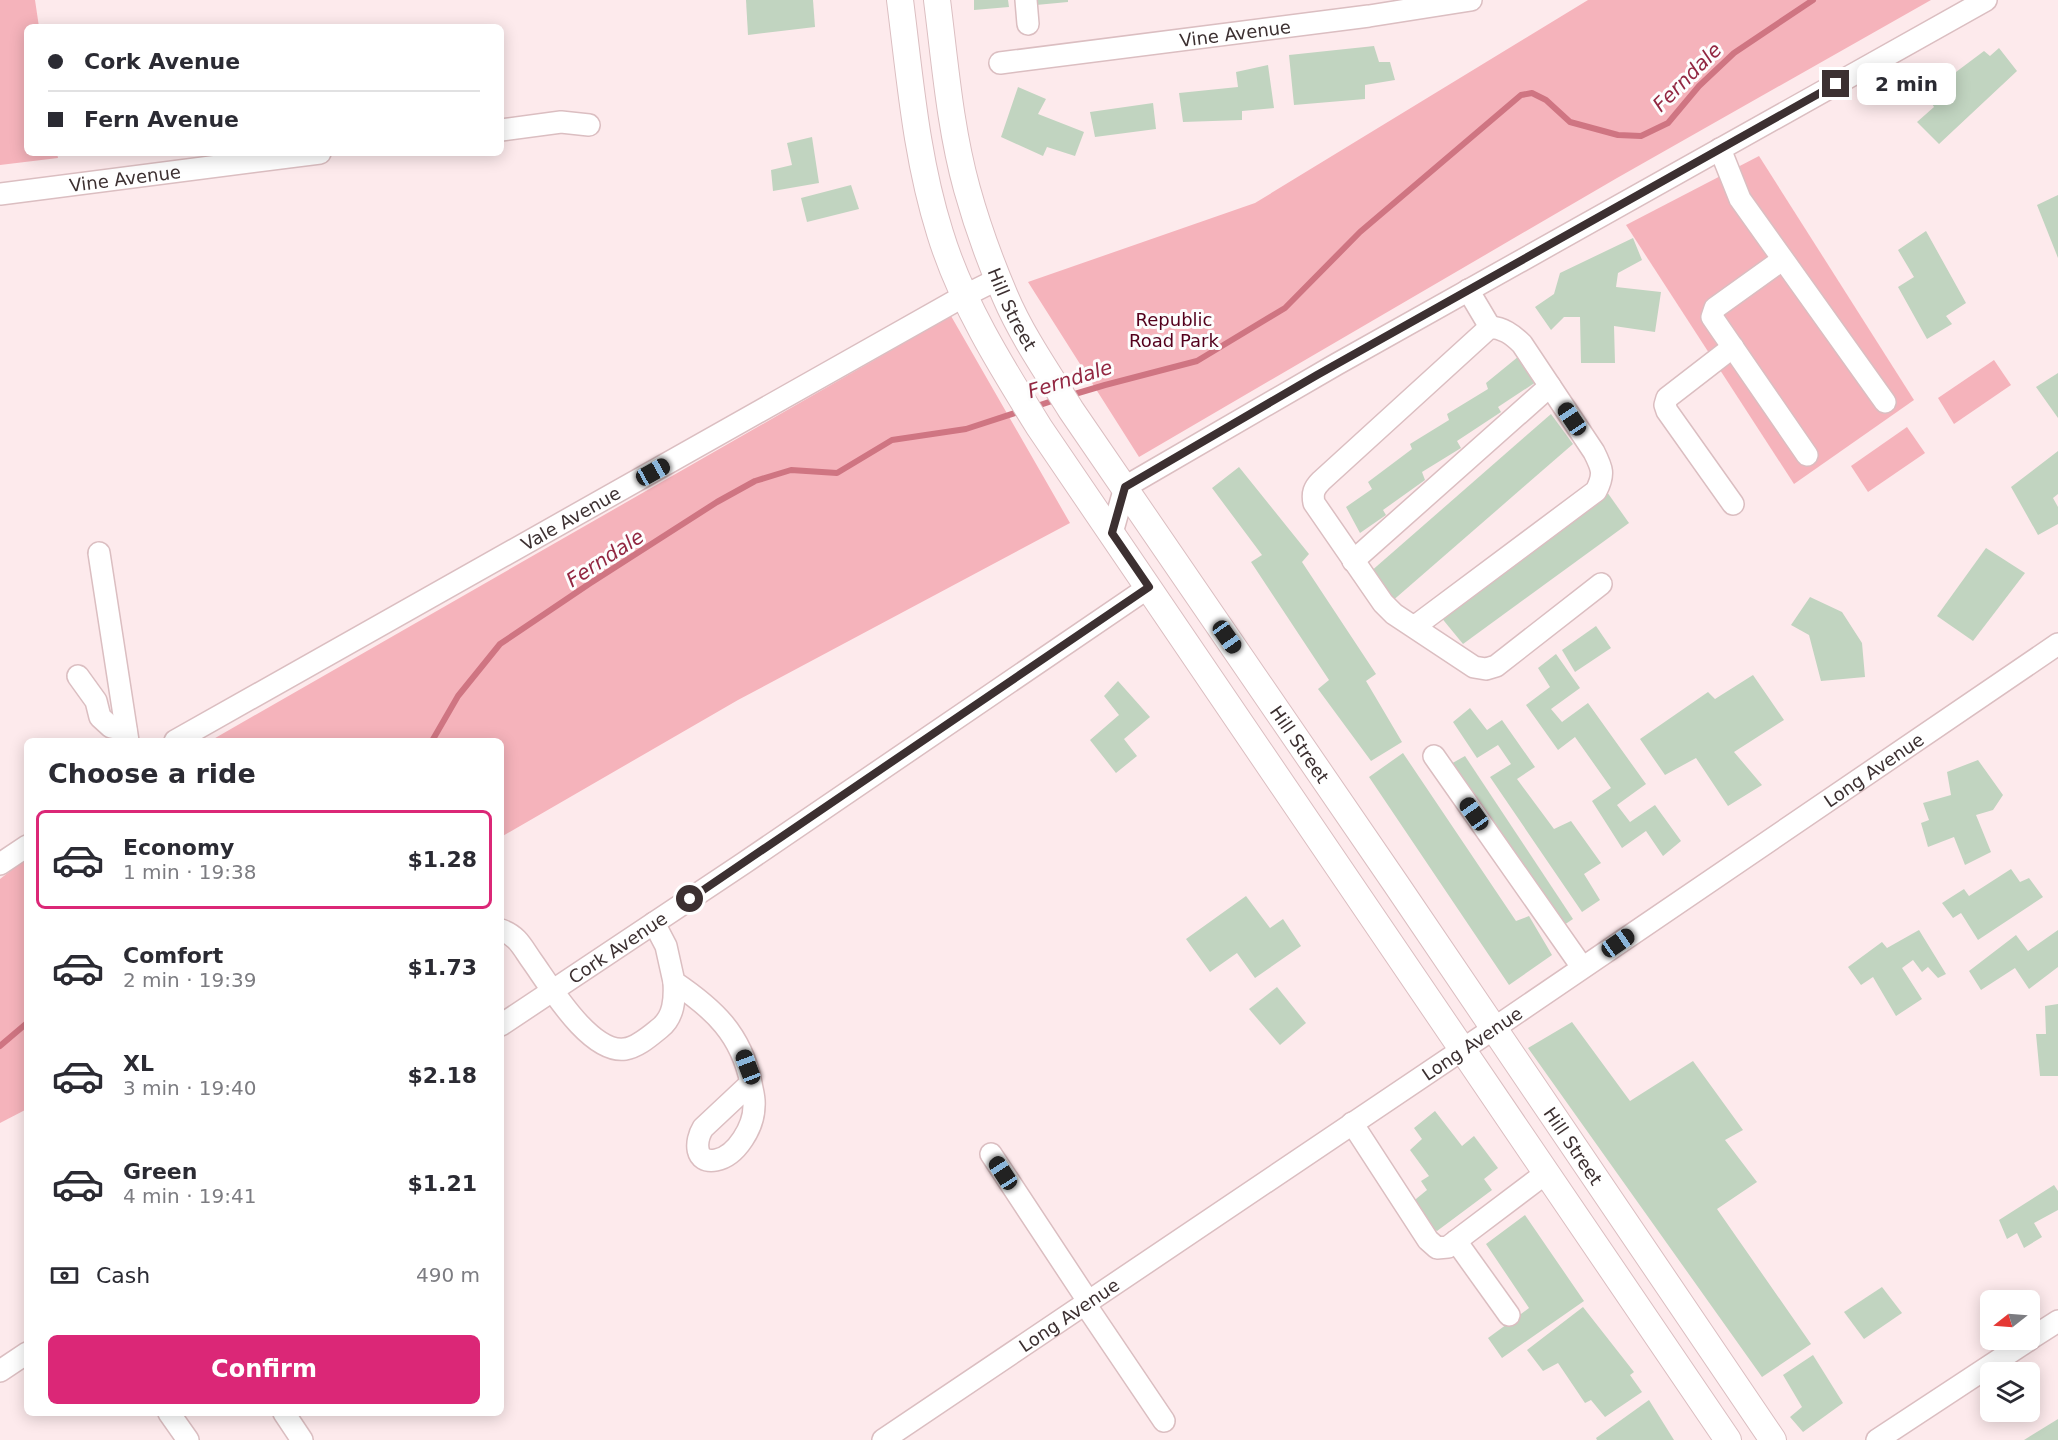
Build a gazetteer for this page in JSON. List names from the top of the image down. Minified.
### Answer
{"streets":{"main road":["Hill Street"],"street":["Vine Avenue","Vale Avenue","Long Avenue","Cork Avenue"]},"crossings":[["Hill Street","Vale Avenue"],["Hill Street","Long Avenue"],["Hill Street","Cork Avenue"]],"water":["Ferndale"],"parks":["Republic Road Park"],"north":"left","page":{"banner":["Cork Avenue","Fern Avenue"],"bubble":"2 min","heading":"Choose a ride","list":[{"name":"Economy","note":"1 min · 19:38","value":"$1.28"},{"name":"Comfort","note":"2 min · 19:39","value":"$1.73"},{"name":"XL","note":"3 min · 19:40","value":"$2.18"},{"name":"Green","note":"4 min · 19:41","value":"$1.21"}],"pay":["Cash","490 m"],"buttons":"Confirm"}}
